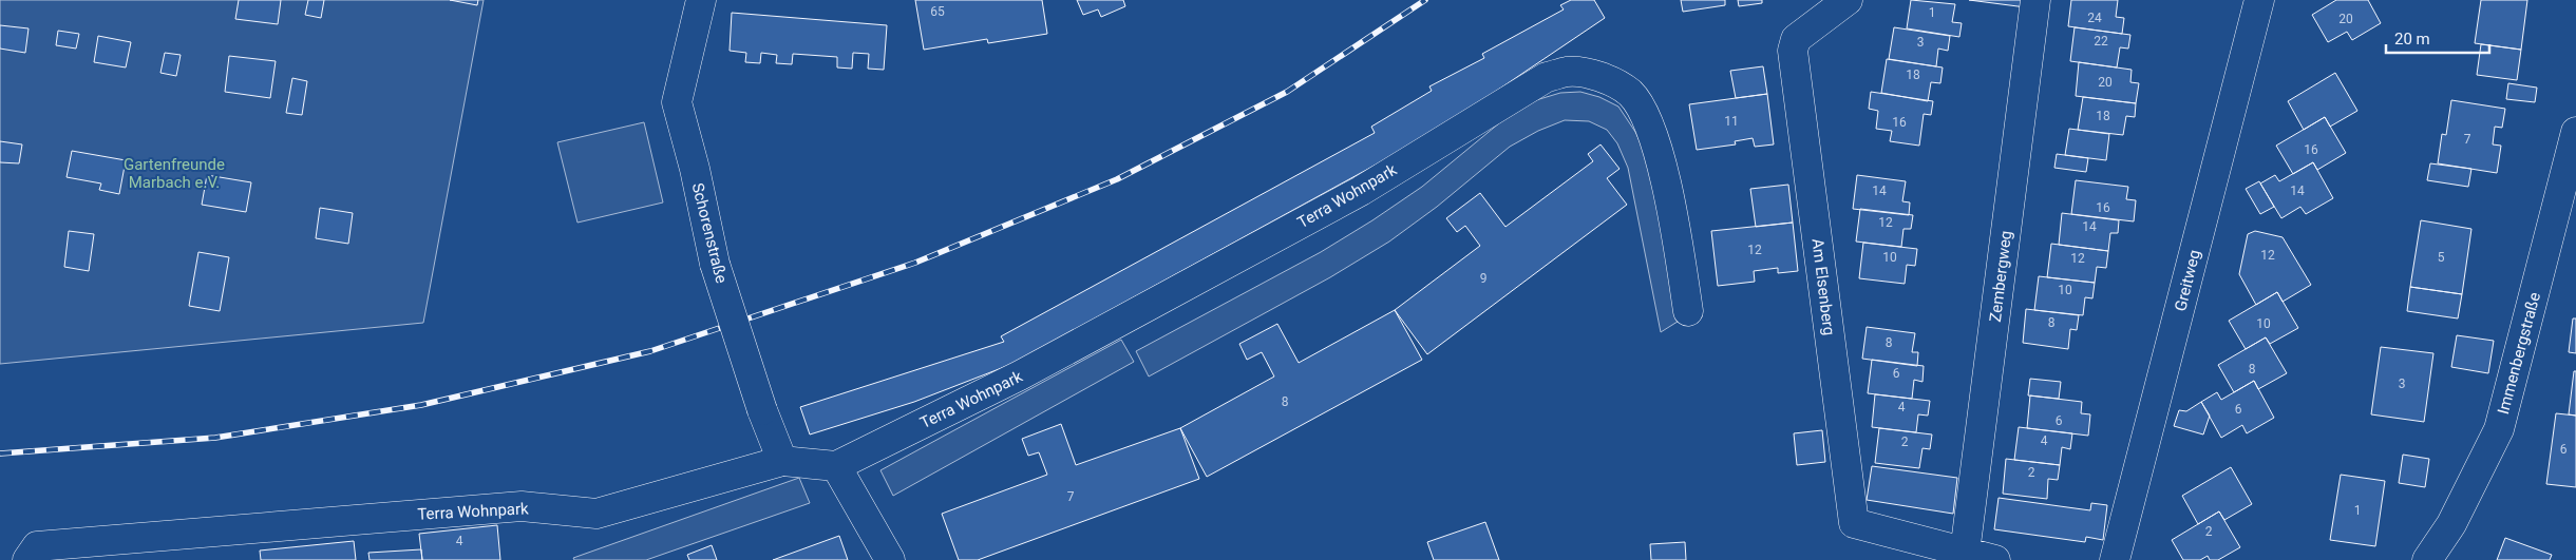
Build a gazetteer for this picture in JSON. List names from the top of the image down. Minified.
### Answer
{"streets":{"street":["Terra Wohnpark","Schorenstraße","Zembergweg","Greitweg","Am Elsenberg","Immenbergstraße"]},"crossings":[["Terra Wohnpark","Schorenstraße"],["Zembergweg","Am Elsenberg"]],"parks":["Gartenfreunde Marbach e.V."],"house_numbers":["65","1","24","20","22","3","18","20","18","11","16","7","16","14","14","16","12","14","12","12","10","5","12","9","10","8","10","8","8","6","3","8","4","6","6","4","2","6","2","7","1","2","4"],"scale_bar":"20 m"}
